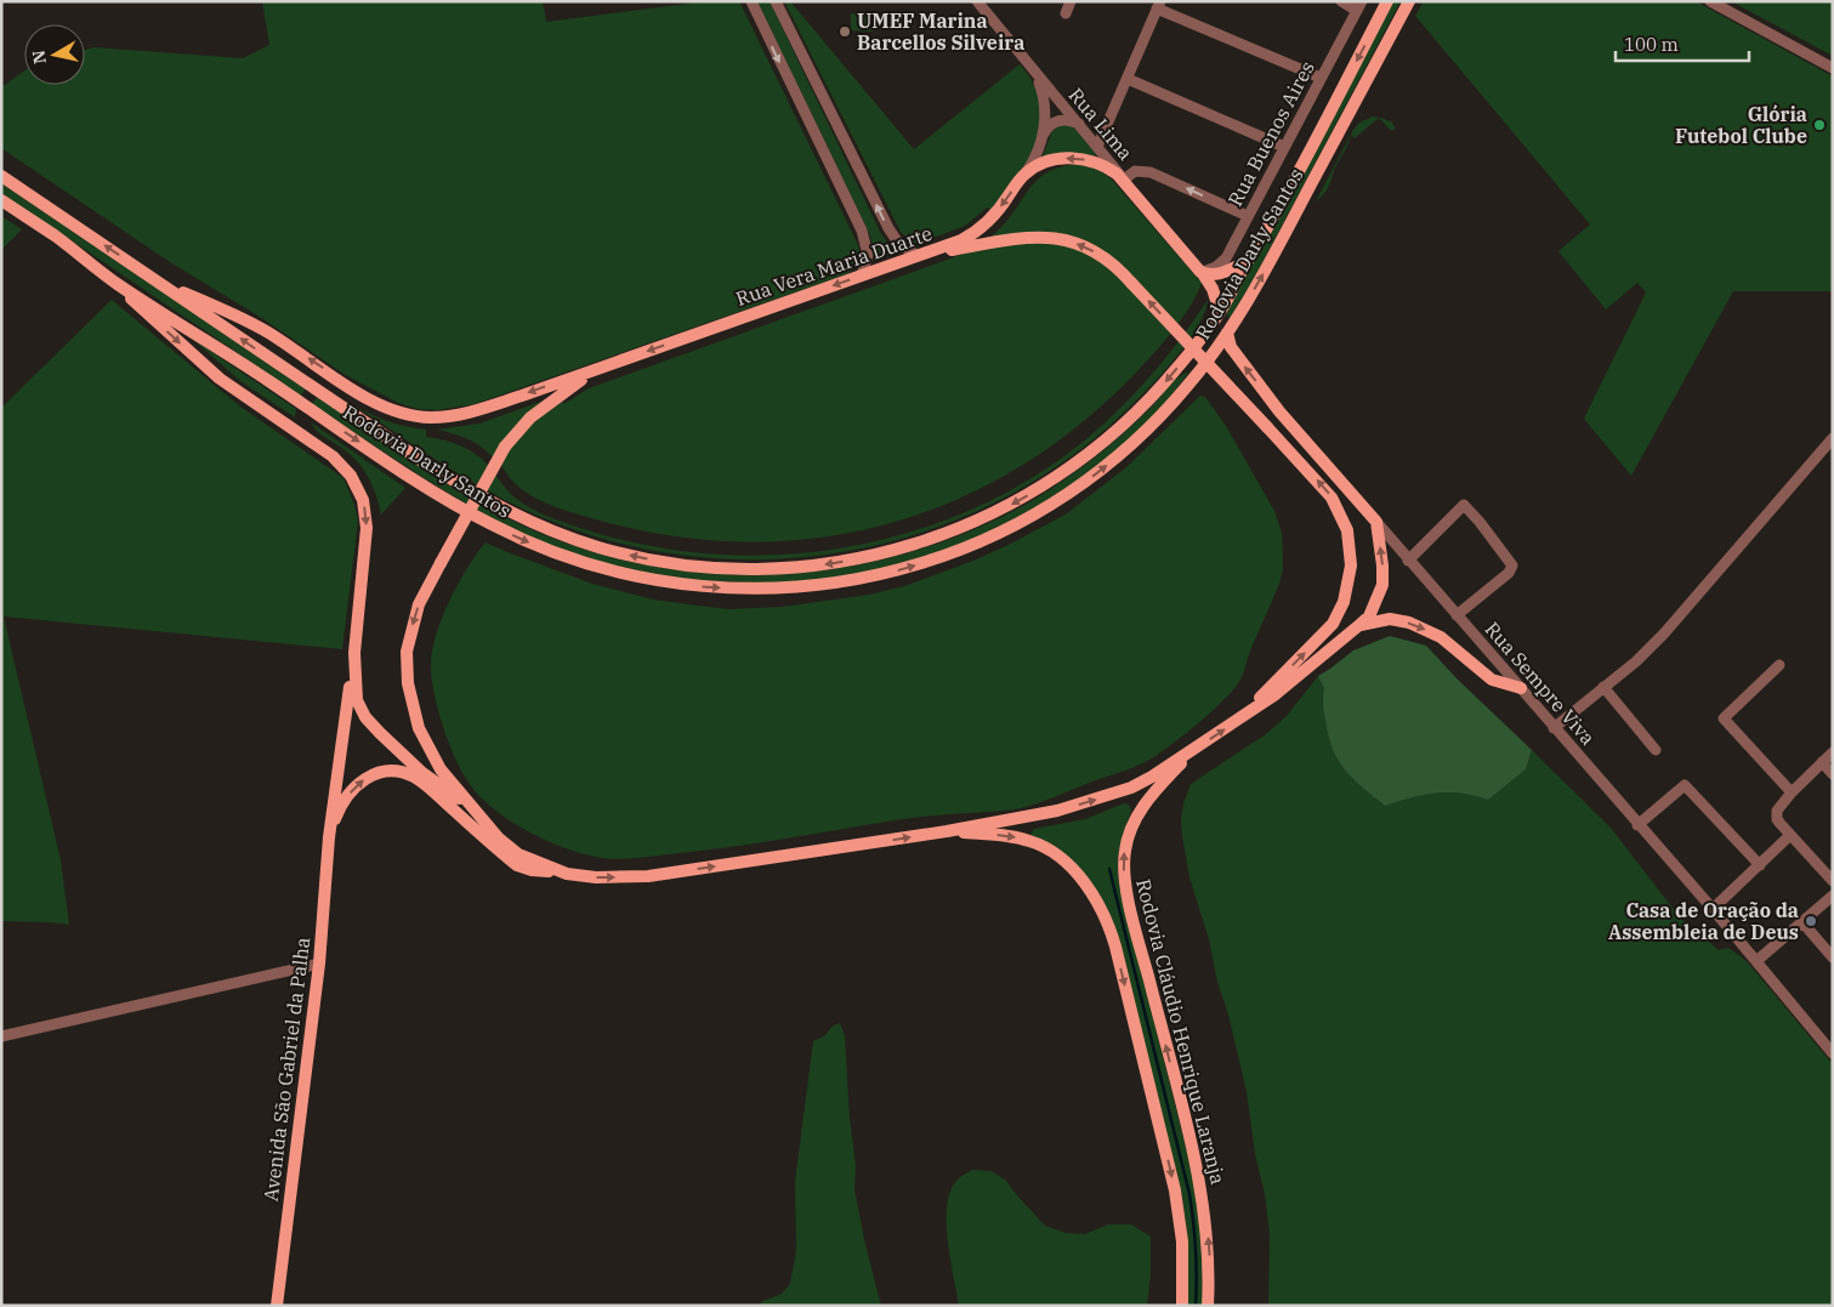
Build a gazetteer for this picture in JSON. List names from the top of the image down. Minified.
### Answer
{"streets":{"main road":["Rua Lima","Rodovia Darly Santos","Rua Vera Maria Duarte","Rua Sempre Viva","Rodovia Cláudio Henrique Laranja","Avenida São Gabriel da Palha"],"street":["Rua Buenos Aires"]},"crossings":[["Rua Lima","Rua Buenos Aires"],["Rua Lima","Rodovia Darly Santos"],["Rua Lima","Rua Vera Maria Duarte"],["Rodovia Darly Santos","Rua Sempre Viva"]],"one_way":["Rua Vera Maria Duarte","Rodovia Cláudio Henrique Laranja"],"places":["UMEF Marina Barcellos Silveira","Glória Futebol Clube","Casa de Oração da Assembleia de Deus"],"scale_bar":"100 m","north":"left"}
